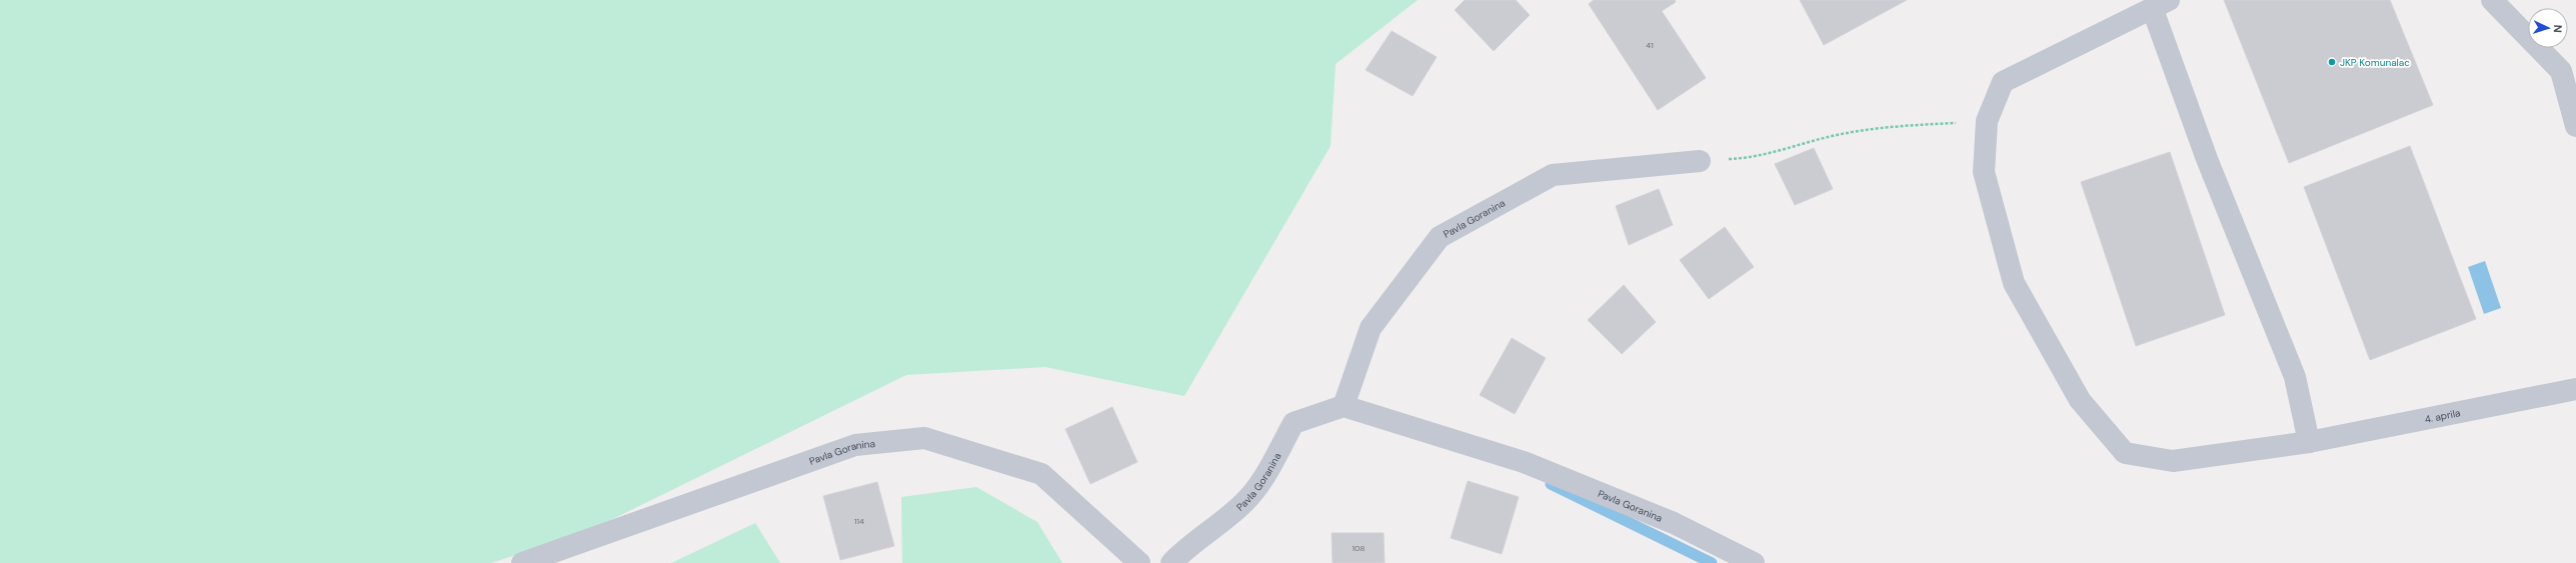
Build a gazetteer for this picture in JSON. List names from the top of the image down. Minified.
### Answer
{"streets":{"street":["Pavla Goranina","4. aprila"]},"places":["JKP Komunalac"],"house_numbers":["41","114","108"],"north":"right"}
